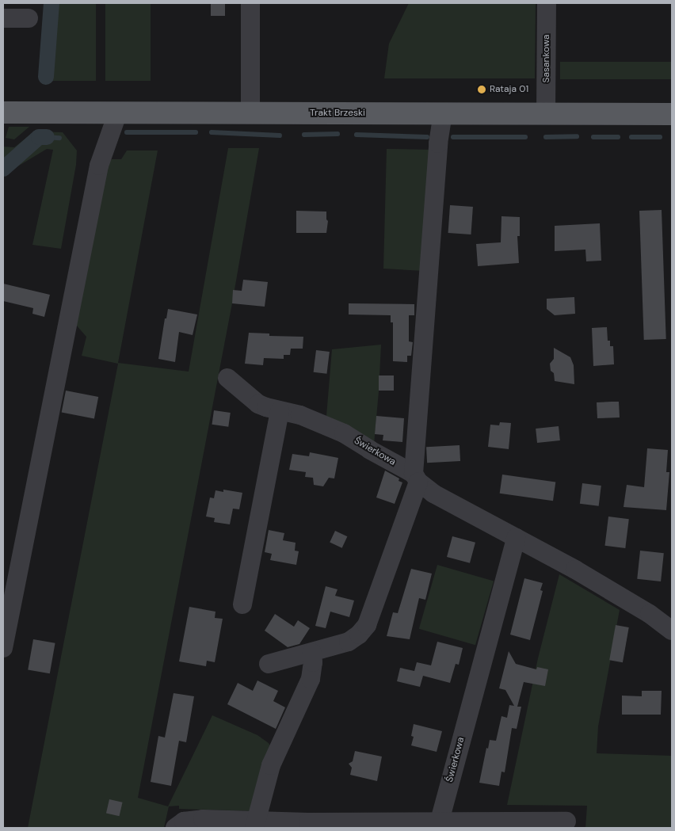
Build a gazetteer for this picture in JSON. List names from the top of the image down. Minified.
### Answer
{"streets":{"main road":["Trakt Brzeski"],"street":["Sasankowa","Świerkowa"]},"crossings":[["Sasankowa","Trakt Brzeski"]],"places":["Rataja 01"]}
